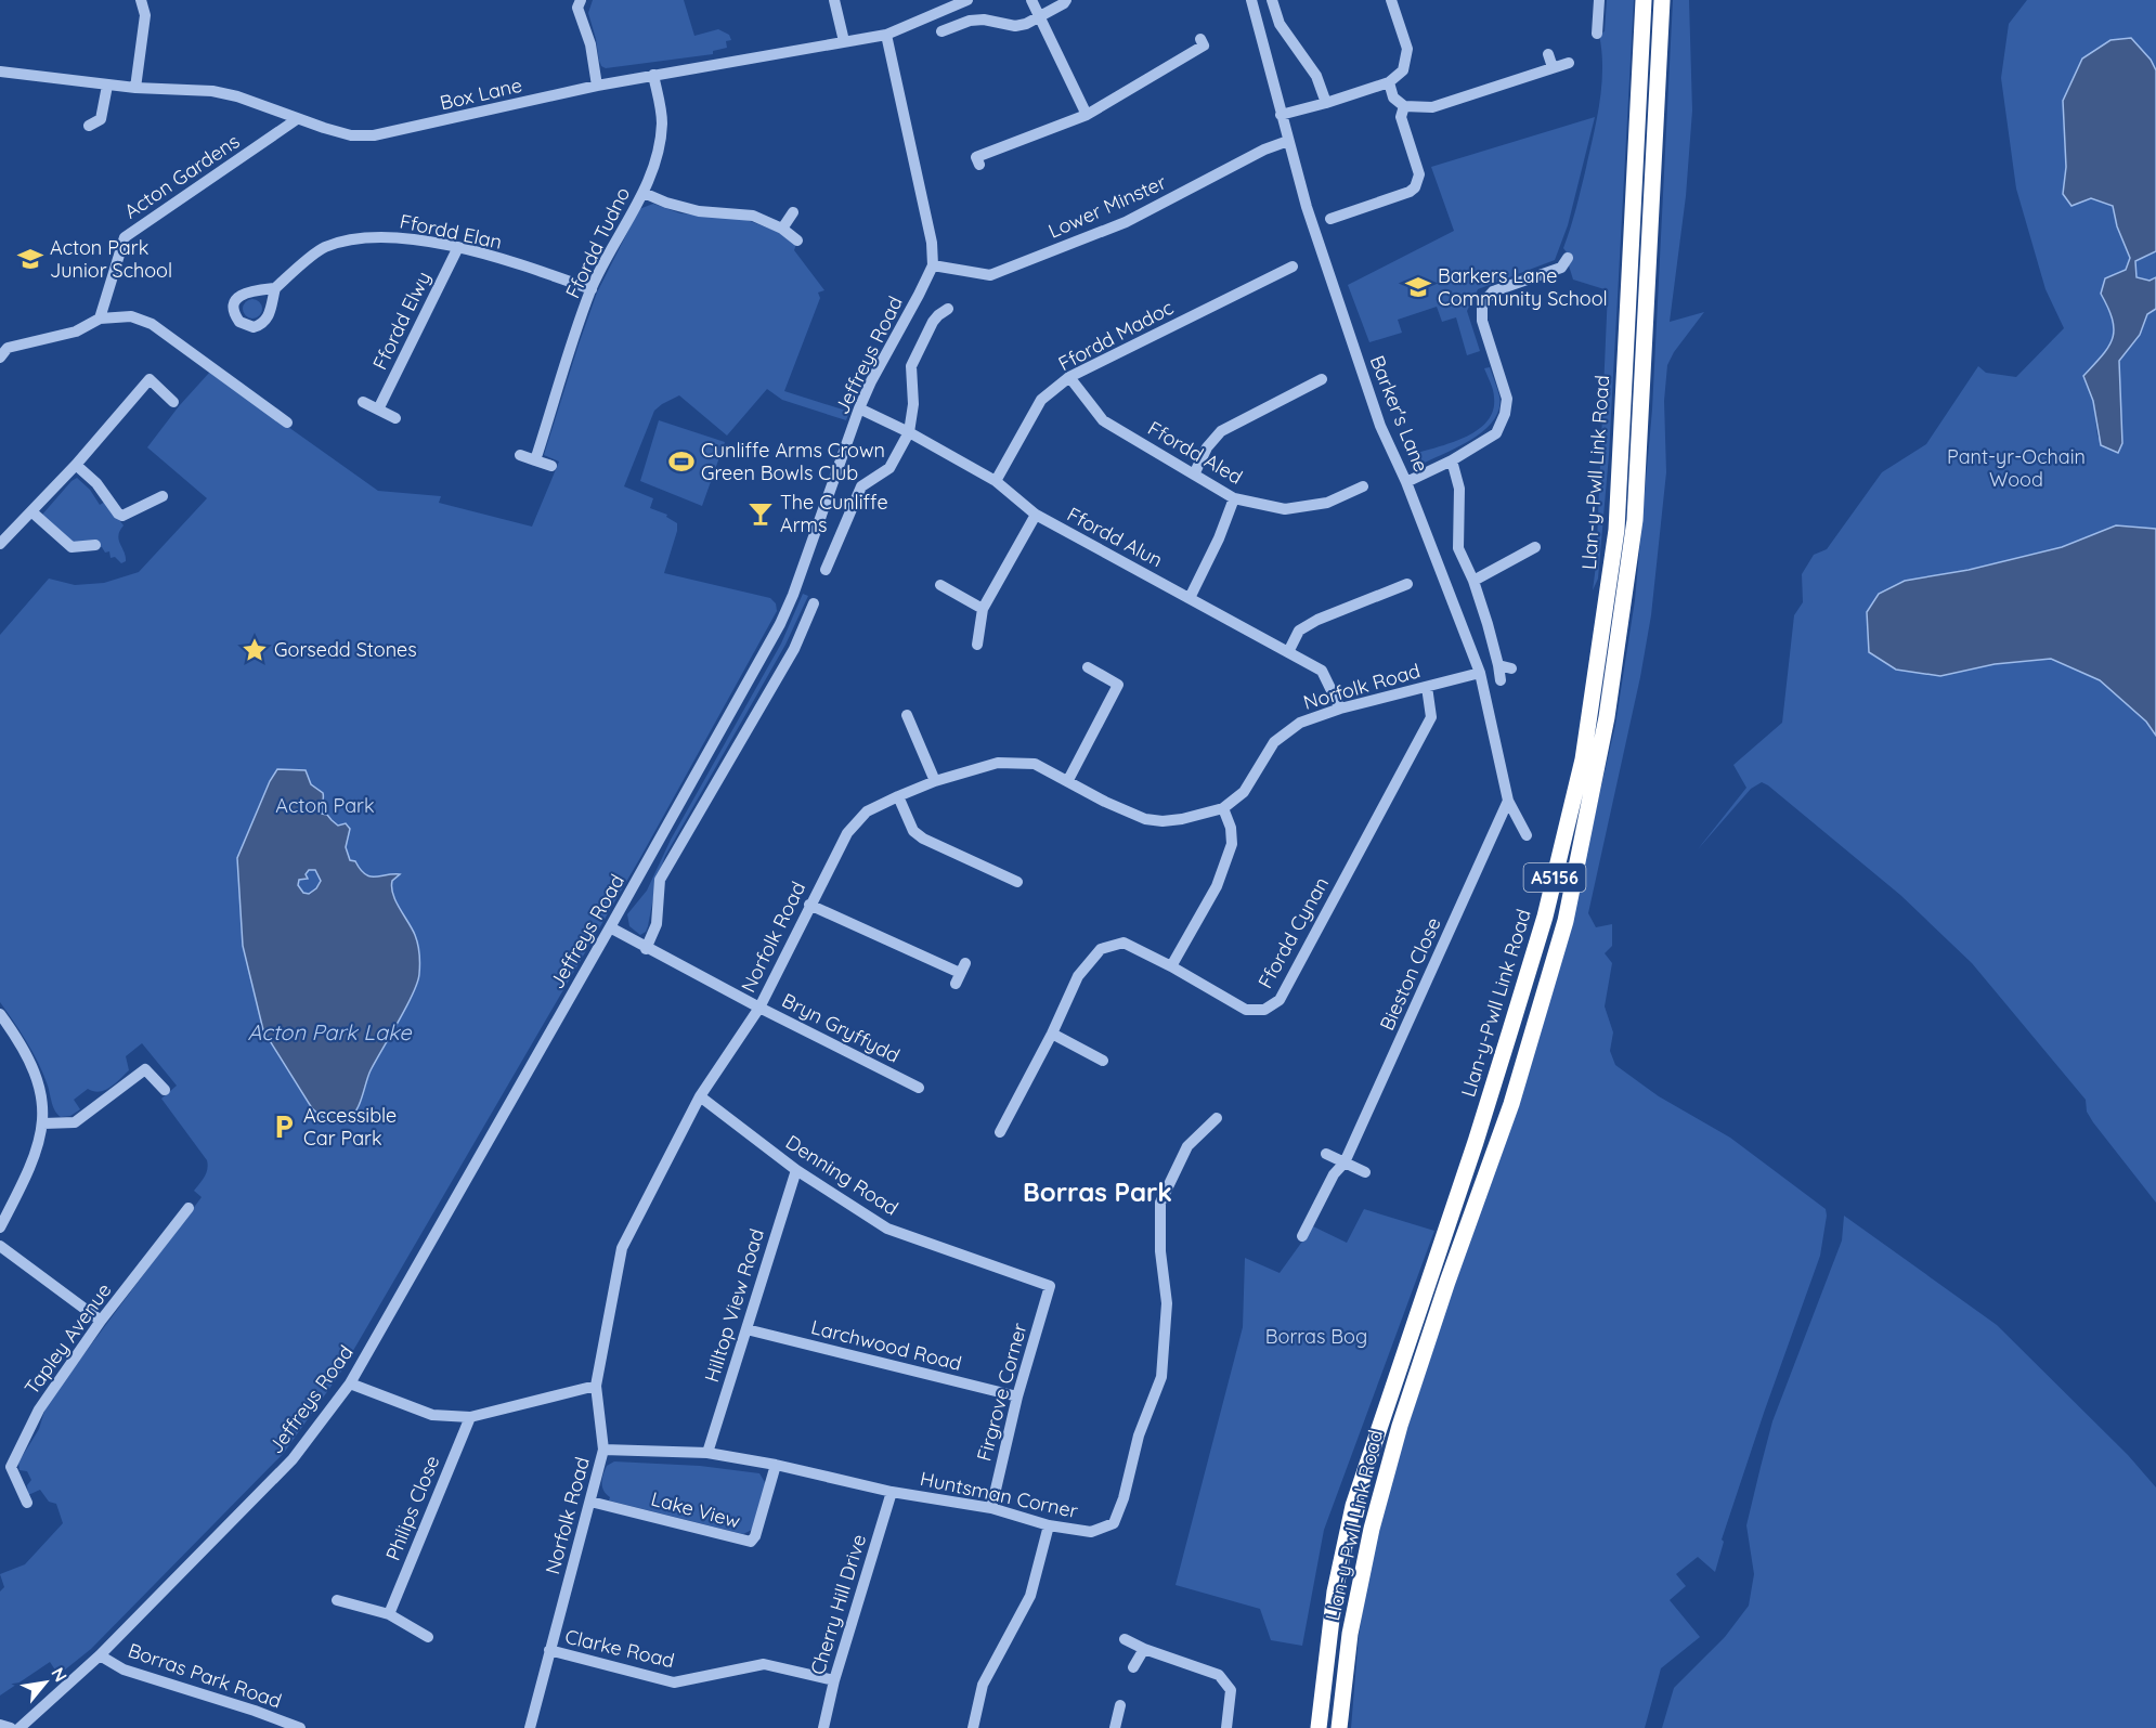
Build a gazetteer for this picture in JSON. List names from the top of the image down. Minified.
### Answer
{"streets":{"highway":["Llan-y-Pwll Link Road","A5156"],"street":["Box Lane","Acton Gardens","Lower Minster","Ffordd Elan","Ffordd Tudno","Ffordd Elwy","Ffordd Madoc","Jeffreys Road","Barker's Lane","Ffordd Aled","Ffordd Alun","Norfolk Road","Ffordd Cynan","Bieston Close","Bryn Gryffydd","Denning Road","Hilltop View Road","Tapley Avenue","Larchwood Road","Firgrove Corner","Huntsman Corner","Philips Close","Lake View","Cherry Hill Drive","Clarke Road","Borras Park Road"]},"crossings":[["Box Lane","Acton Gardens"],["Box Lane","Ffordd Tudno"],["Lower Minster","Jeffreys Road"],["Lower Minster","Barker's Lane"],["Ffordd Elan","Ffordd Tudno"],["Ffordd Elan","Ffordd Elwy"],["Ffordd Madoc","Ffordd Aled"],["Ffordd Madoc","Ffordd Alun"],["Jeffreys Road","Ffordd Alun"],["Jeffreys Road","Bryn Gryffydd"],["Jeffreys Road","Borras Park Road"],["Barker's Lane","Norfolk Road"],["Barker's Lane","Bieston Close"],["Ffordd Alun","Norfolk Road"],["Norfolk Road","Ffordd Cynan"],["Norfolk Road","Bryn Gryffydd"],["Norfolk Road","Denning Road"],["Norfolk Road","Huntsman Corner"],["Norfolk Road","Lake View"],["Norfolk Road","Clarke Road"],["Denning Road","Hilltop View Road"],["Denning Road","Firgrove Corner"],["Hilltop View Road","Larchwood Road"],["Hilltop View Road","Huntsman Corner"],["Larchwood Road","Firgrove Corner"],["Firgrove Corner","Huntsman Corner"],["Huntsman Corner","Lake View"],["Huntsman Corner","Cherry Hill Drive"],["Cherry Hill Drive","Clarke Road"]],"districts":["Borras Park"],"water":["Acton Park Lake"],"parks":["Pant-yr-Ochain Wood","Acton Park","Borras Bog"],"places":{"school or university":["Acton Park Junior School","Barkers Lane Community School"],"sports":["Cunliffe Arms Crown Green Bowls Club"],"bar":["The Cunliffe Arms"],"place":["Gorsedd Stones"],"parking":["Accessible Car Park"]},"north":"top right"}
